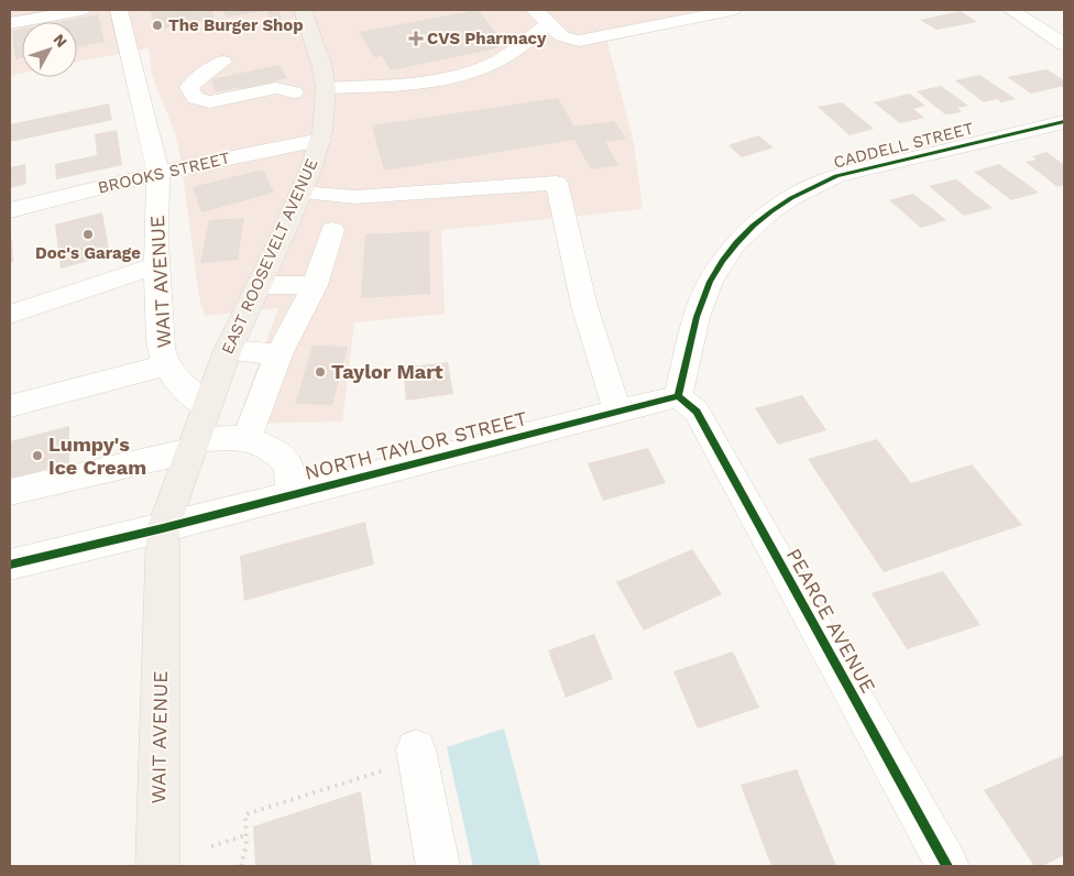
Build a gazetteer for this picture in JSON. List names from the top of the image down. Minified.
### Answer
{"streets":{"main road":["EAST ROOSEVELT AVENUE","WAIT AVENUE"],"street":["CADDELL STREET","BROOKS STREET","NORTH TAYLOR STREET","PEARCE AVENUE"]},"crossings":[["CADDELL STREET","NORTH TAYLOR STREET"],["CADDELL STREET","PEARCE AVENUE"],["BROOKS STREET","EAST ROOSEVELT AVENUE"],["BROOKS STREET","WAIT AVENUE"],["EAST ROOSEVELT AVENUE","WAIT AVENUE"],["WAIT AVENUE","NORTH TAYLOR STREET"],["NORTH TAYLOR STREET","PEARCE AVENUE"]],"places":{"other":["The Burger Shop","Doc's Garage","Taylor Mart","Lumpy's Ice Cream"],"health":["CVS Pharmacy"]},"north":"top right"}
